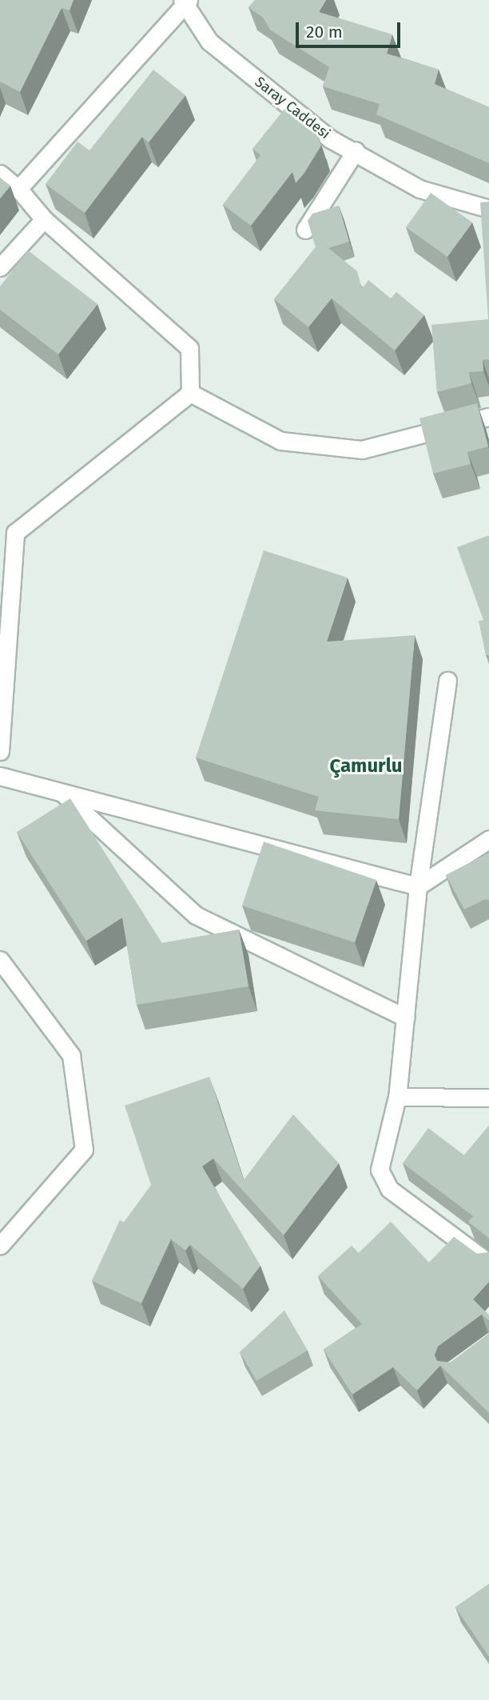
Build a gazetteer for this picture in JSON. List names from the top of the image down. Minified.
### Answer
{"streets":{"street":["Saray Caddesi"]},"districts":["Çamurlu"],"scale_bar":"20 m"}
